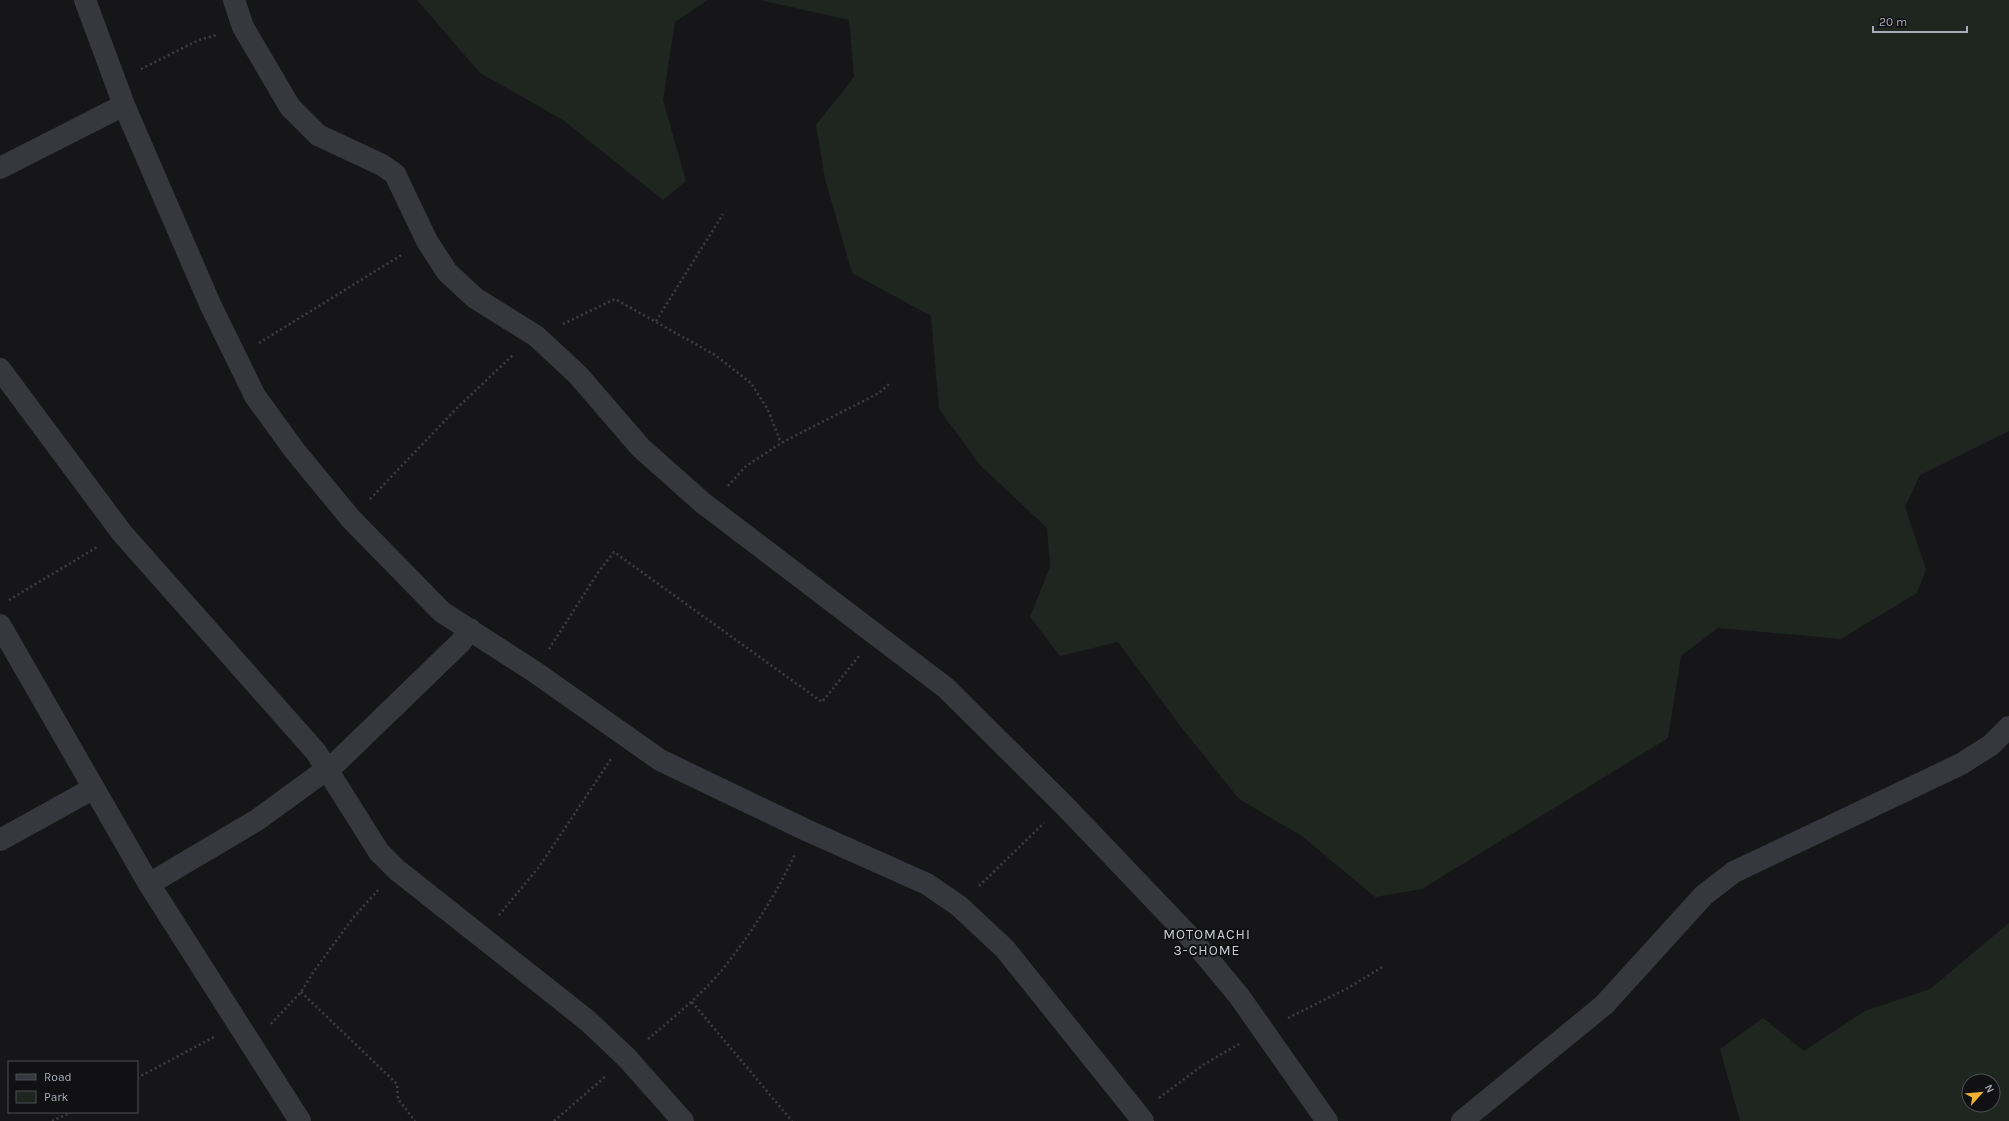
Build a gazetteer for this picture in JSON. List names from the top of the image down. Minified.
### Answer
{"districts":["MOTOMACHI 3-CHOME"],"legend":["Road","Park"],"scale_bar":"20 m","north":"top right"}
